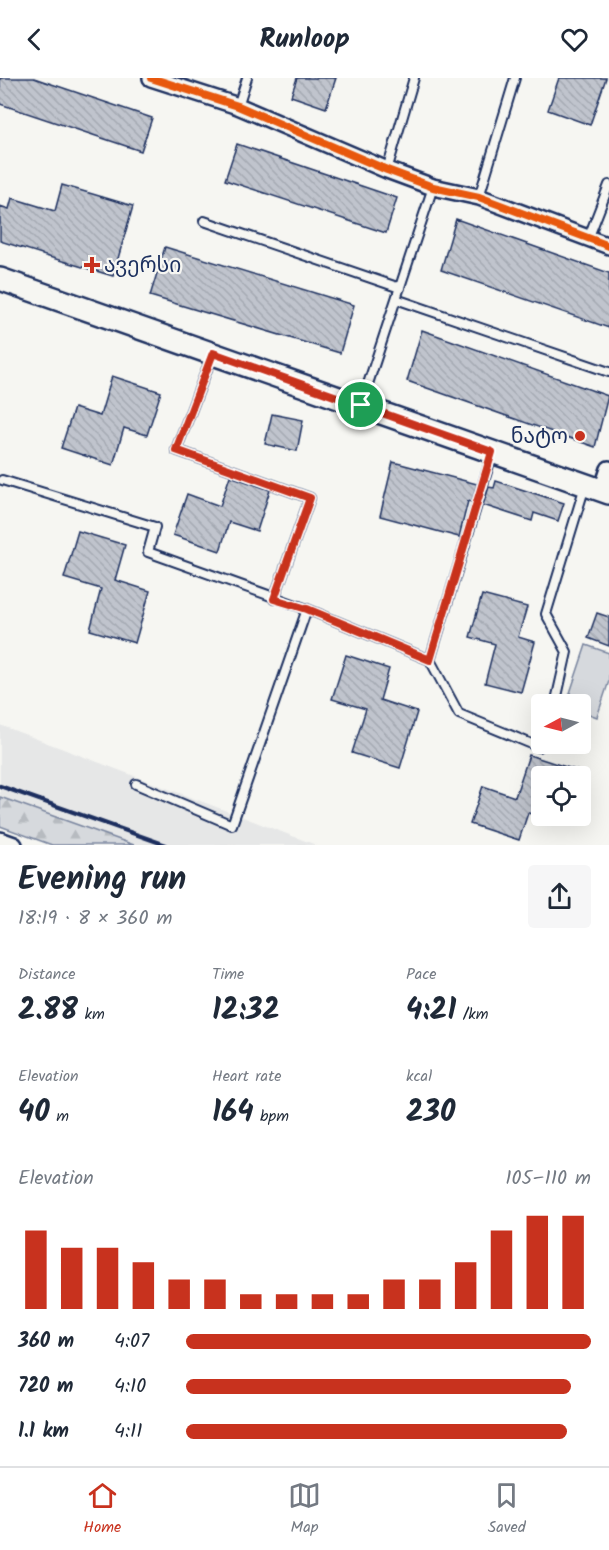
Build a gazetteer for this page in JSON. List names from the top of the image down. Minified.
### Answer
{"places":{"health":["ავერსი"],"other":["ნატო"]},"north":"left","page":{"header":"Runloop","heading":["Evening run","18:19 · 8 × 360 m"],"stats":[["Distance","2.88 km"],["Time","12:32"],["Pace","4:21 /km"],["Elevation","40 m"],["Heart rate","164 bpm"],["kcal","230"]],"chart":["Elevation","105–110 m"],"list":[{"name":"360 m","note":"4:07"},{"name":"720 m","note":"4:10"},{"name":"1.1 km","note":"4:11"}],"tabs":["Home","Map","Saved"]}}
